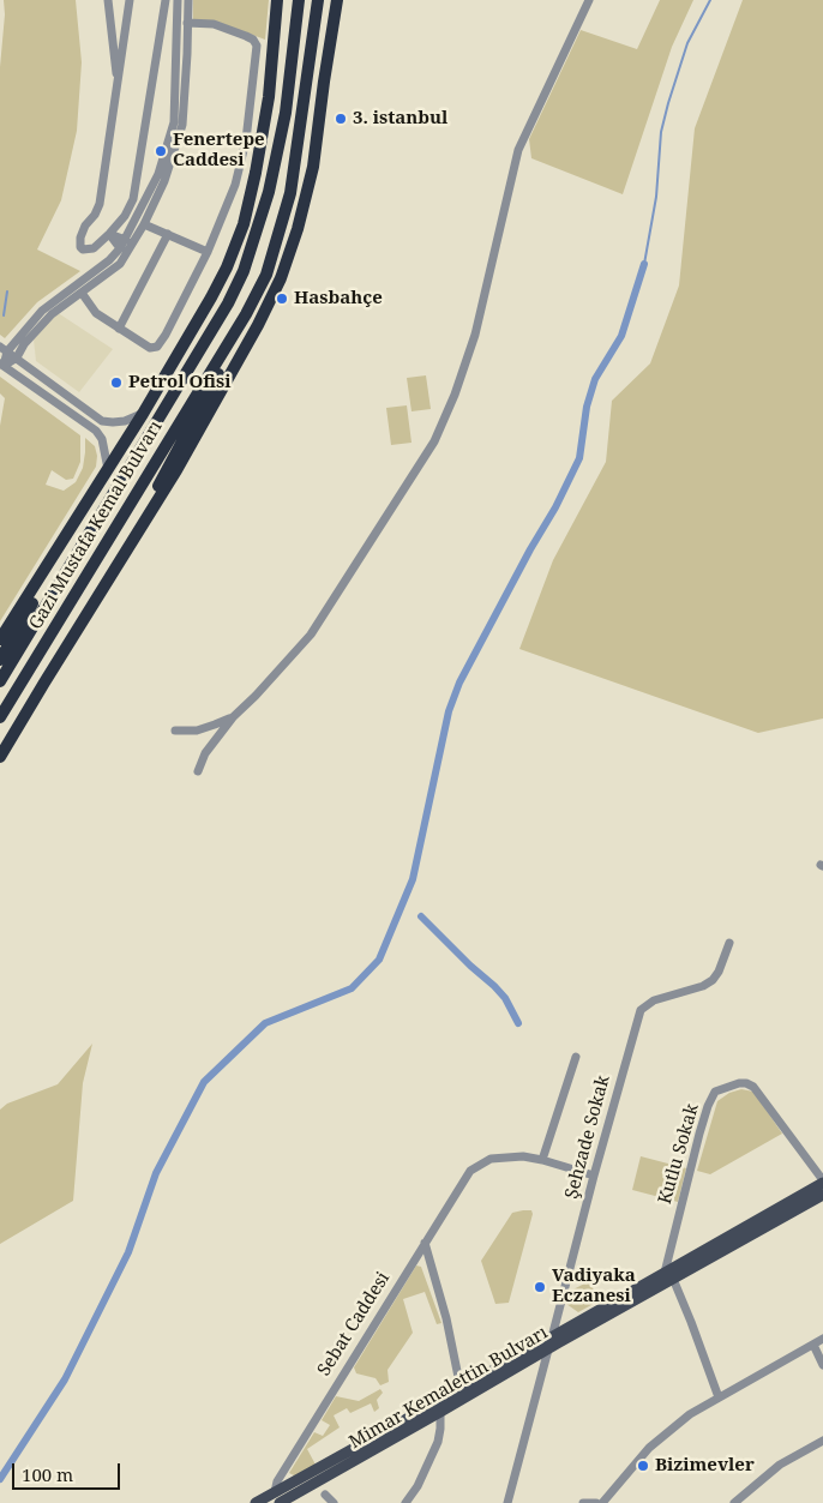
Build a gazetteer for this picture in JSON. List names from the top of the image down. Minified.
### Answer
{"streets":{"highway":["Gazi Mustafa Kemal Bulvarı"],"main road":["Mimar Kemalettin Bulvarı"],"street":["Şehzade Sokak","Kutlu Sokak","Sebat Caddesi"]},"crossings":[["Kutlu Sokak","Mimar Kemalettin Bulvarı"]],"places":["3. istanbul","Fenertepe Caddesi","Hasbahçe","Petrol Ofisi","Vadiyaka Eczanesi","Bizimevler"],"scale_bar":"100 m"}
